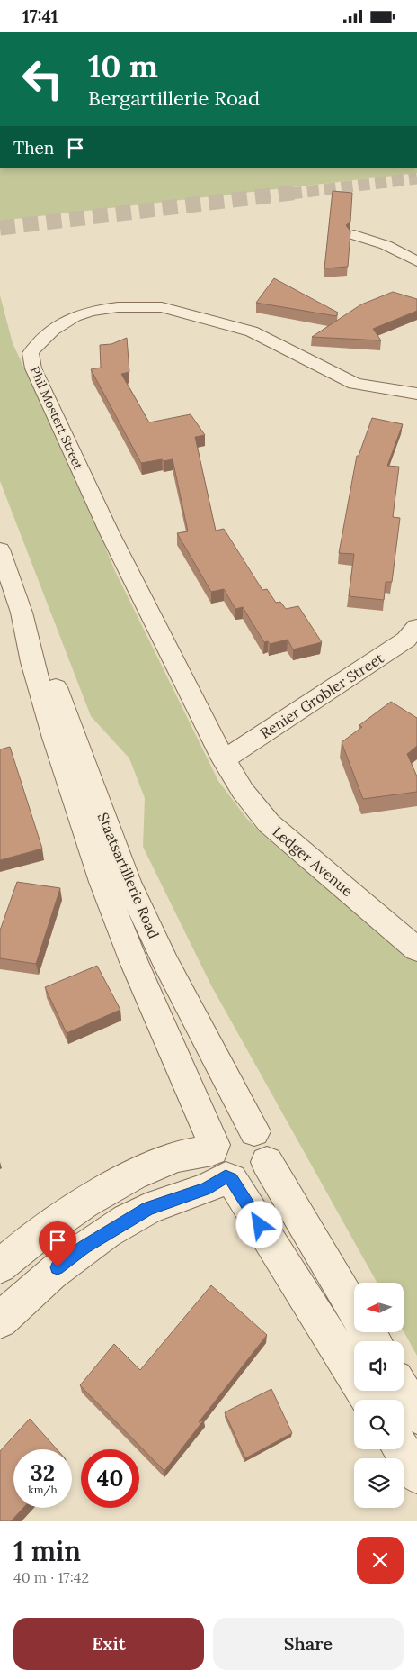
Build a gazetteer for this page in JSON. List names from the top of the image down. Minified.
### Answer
{"streets":{"street":["Phil Mostert Street","Renier Grobler Street","Ledger Avenue","Staatsartillerie Road"]},"crossings":[["Phil Mostert Street","Renier Grobler Street"],["Phil Mostert Street","Ledger Avenue"],["Renier Grobler Street","Ledger Avenue"]],"north":"left","page":{"status":"17:41","turn":["10 m","Bergartillerie Road"],"then":"Then","speed":"32 km/h","limit":"40","heading":["1 min","40 m · 17:42"],"buttons":["Exit","Share"]}}
